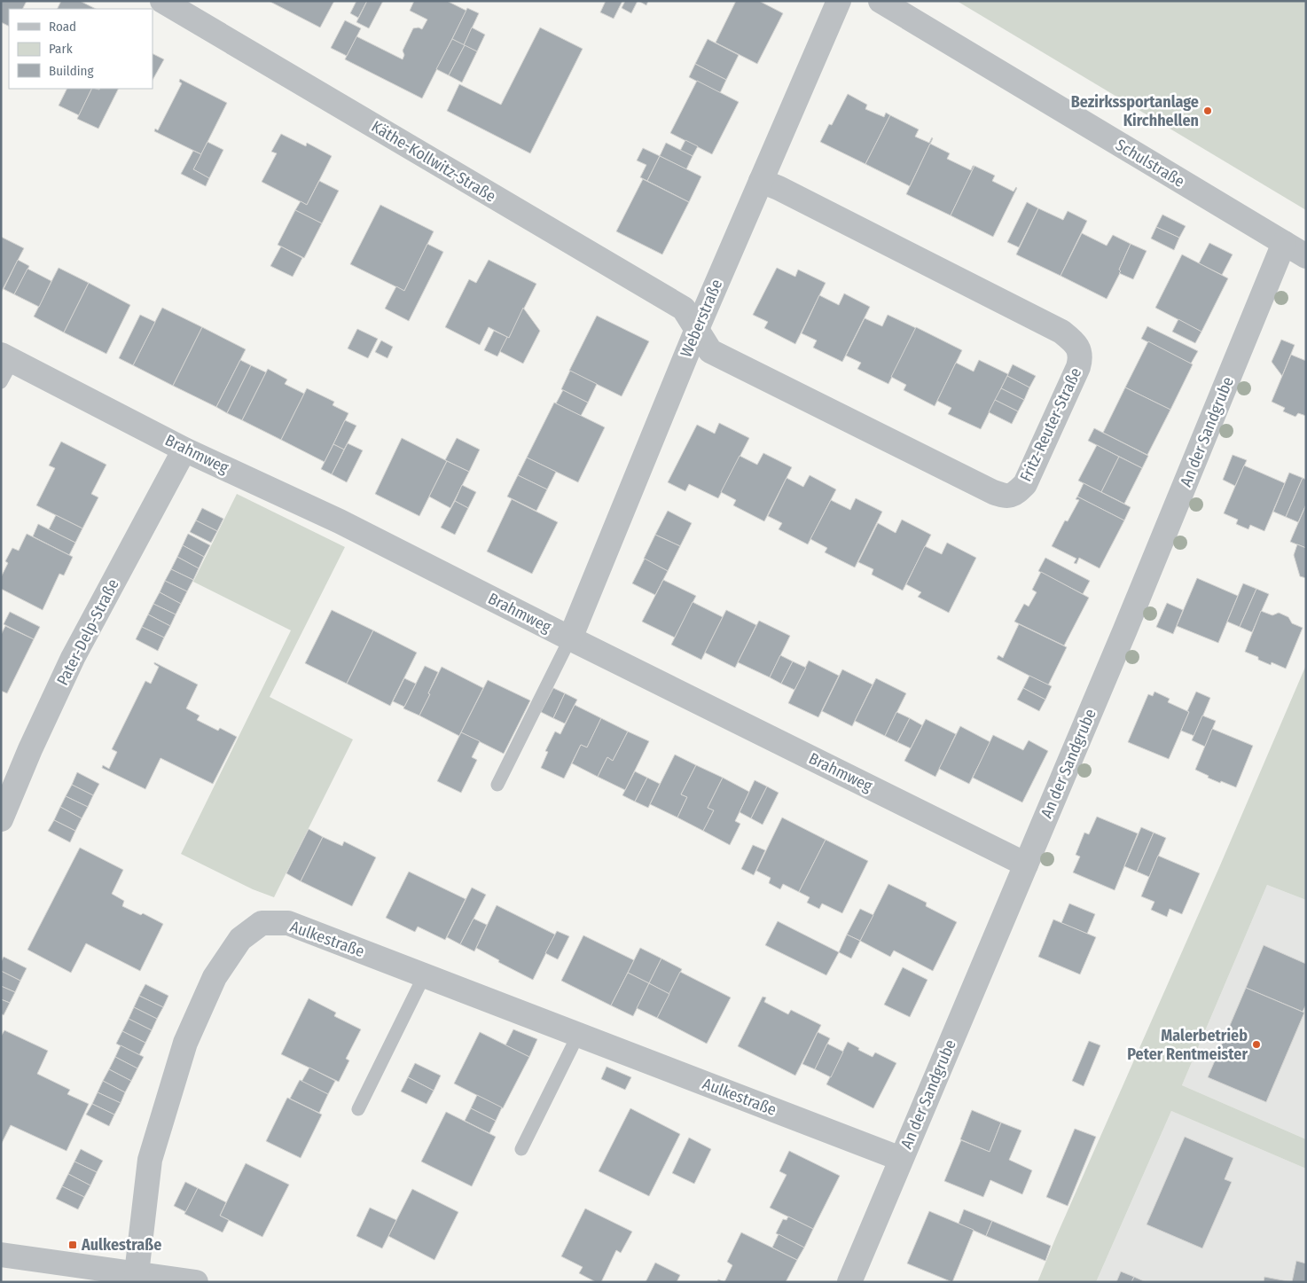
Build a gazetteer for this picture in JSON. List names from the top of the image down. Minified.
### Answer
{"streets":{"street":["Käthe-Kollwitz-Straße","Schulstraße","Weberstraße","Fritz-Reuter-Straße","An der Sandgrube","Brahmweg","Pater-Delp-Straße","Aulkestraße"]},"crossings":[["Käthe-Kollwitz-Straße","Weberstraße"],["Käthe-Kollwitz-Straße","Fritz-Reuter-Straße"],["Schulstraße","An der Sandgrube"],["Weberstraße","Fritz-Reuter-Straße"],["Weberstraße","Brahmweg"],["An der Sandgrube","Brahmweg"],["An der Sandgrube","Aulkestraße"],["Brahmweg","Pater-Delp-Straße"]],"places":{"other":["Bezirkssportanlage Kirchhellen","Malerbetrieb Peter Rentmeister"],"transit":["Aulkestraße"]},"legend":["Road","Park","Building"]}
